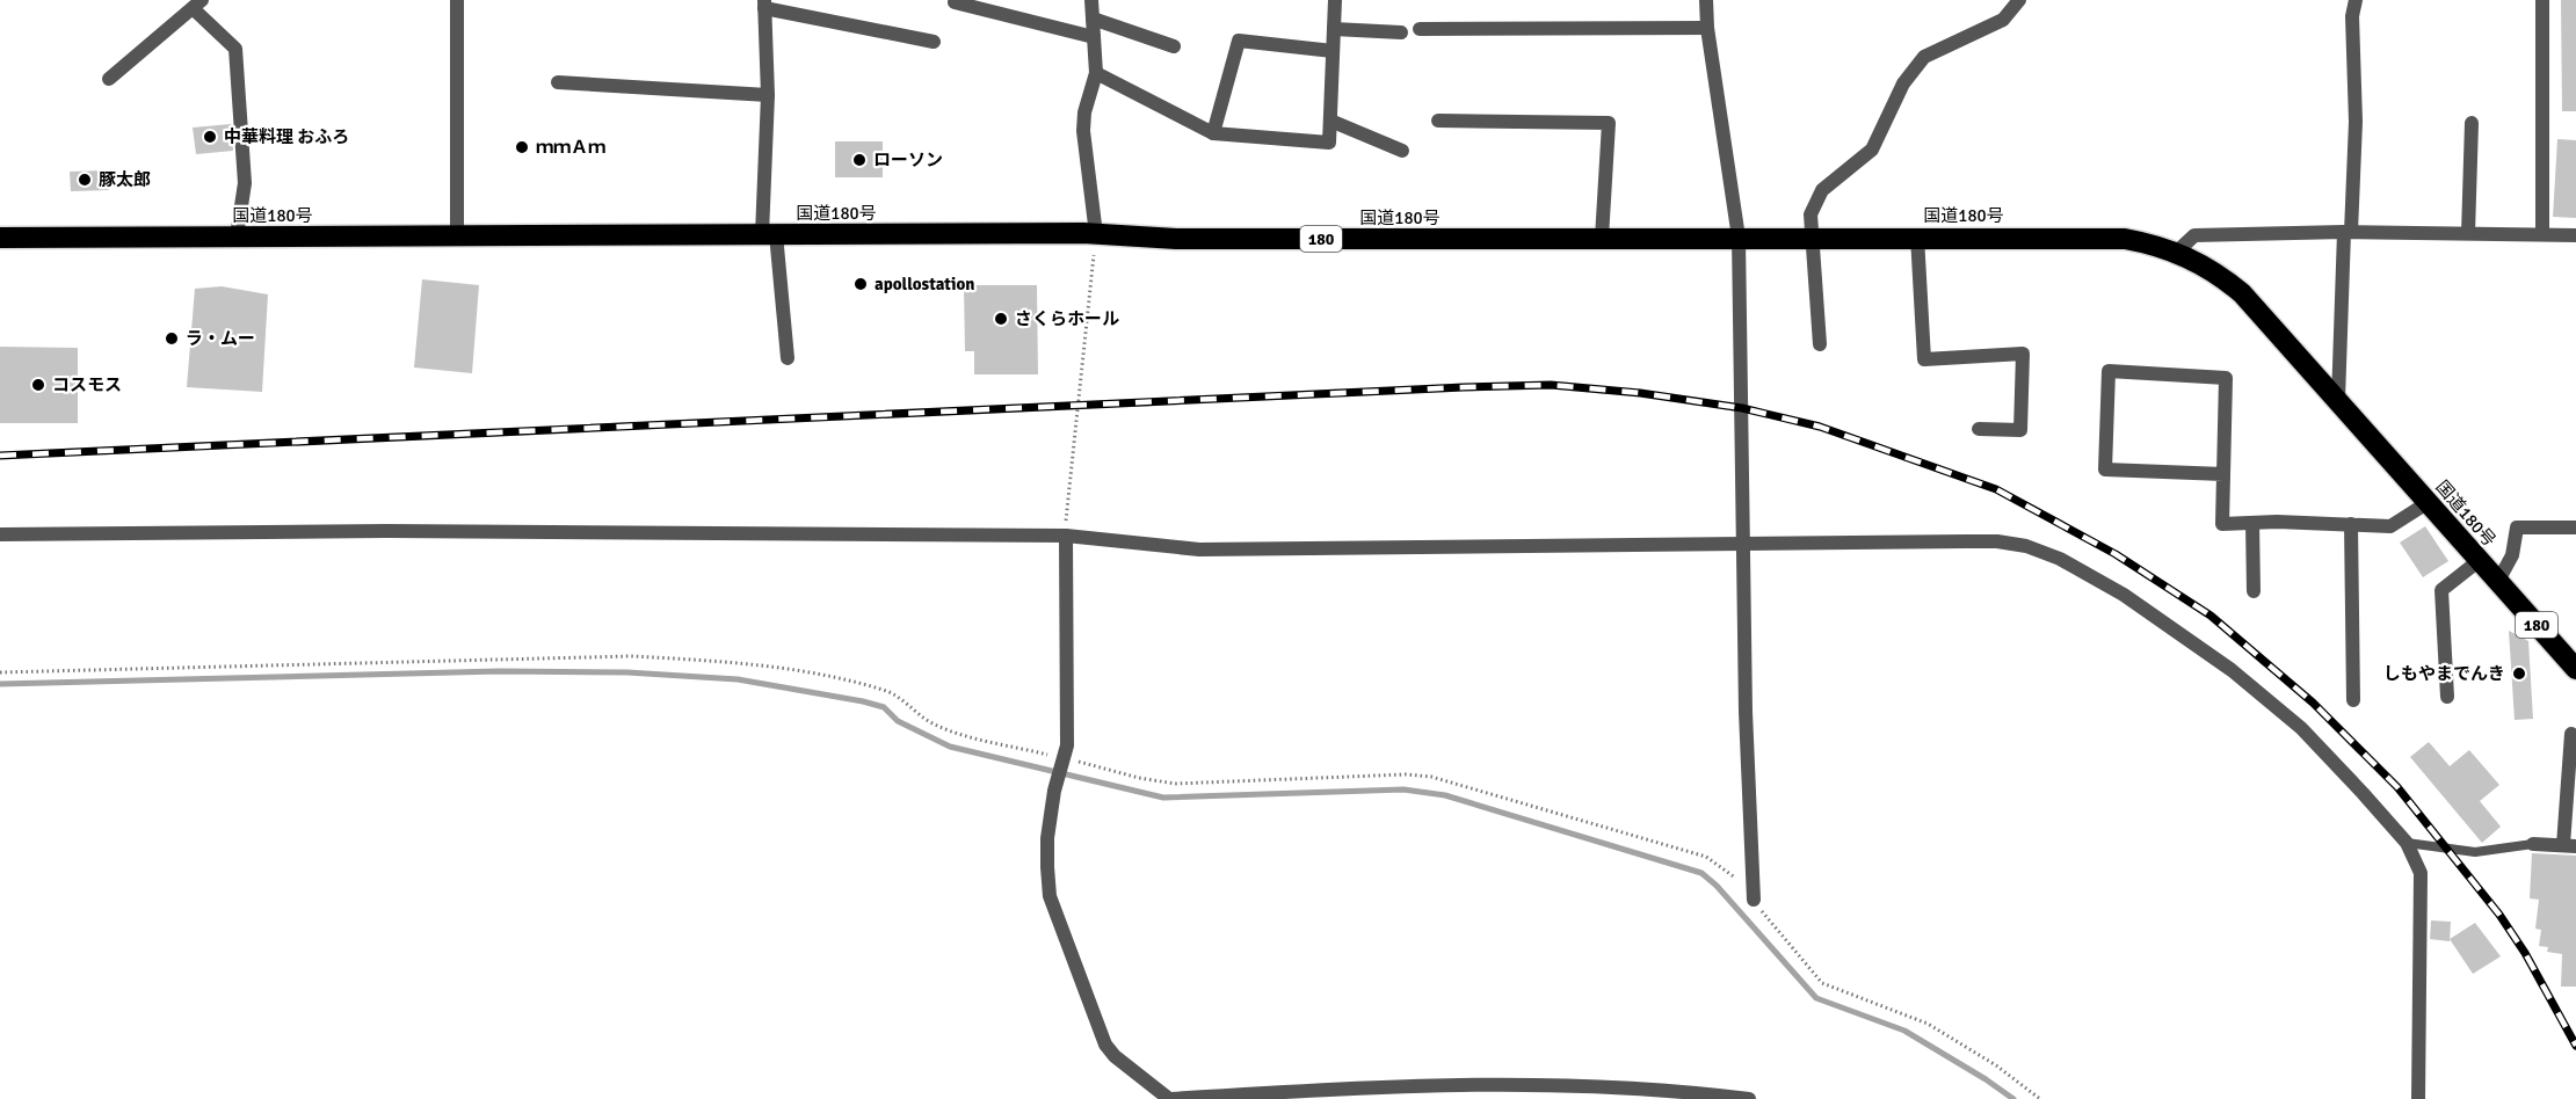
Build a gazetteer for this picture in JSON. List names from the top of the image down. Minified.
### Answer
{"streets":{"highway":["国道180号","180"]},"places":["中華料理 おふろ","ｍｍＡｍ","ローソン","豚太郎","apollostation","さくらホール","ラ・ムー","コスモス","しもやまでんき"]}
